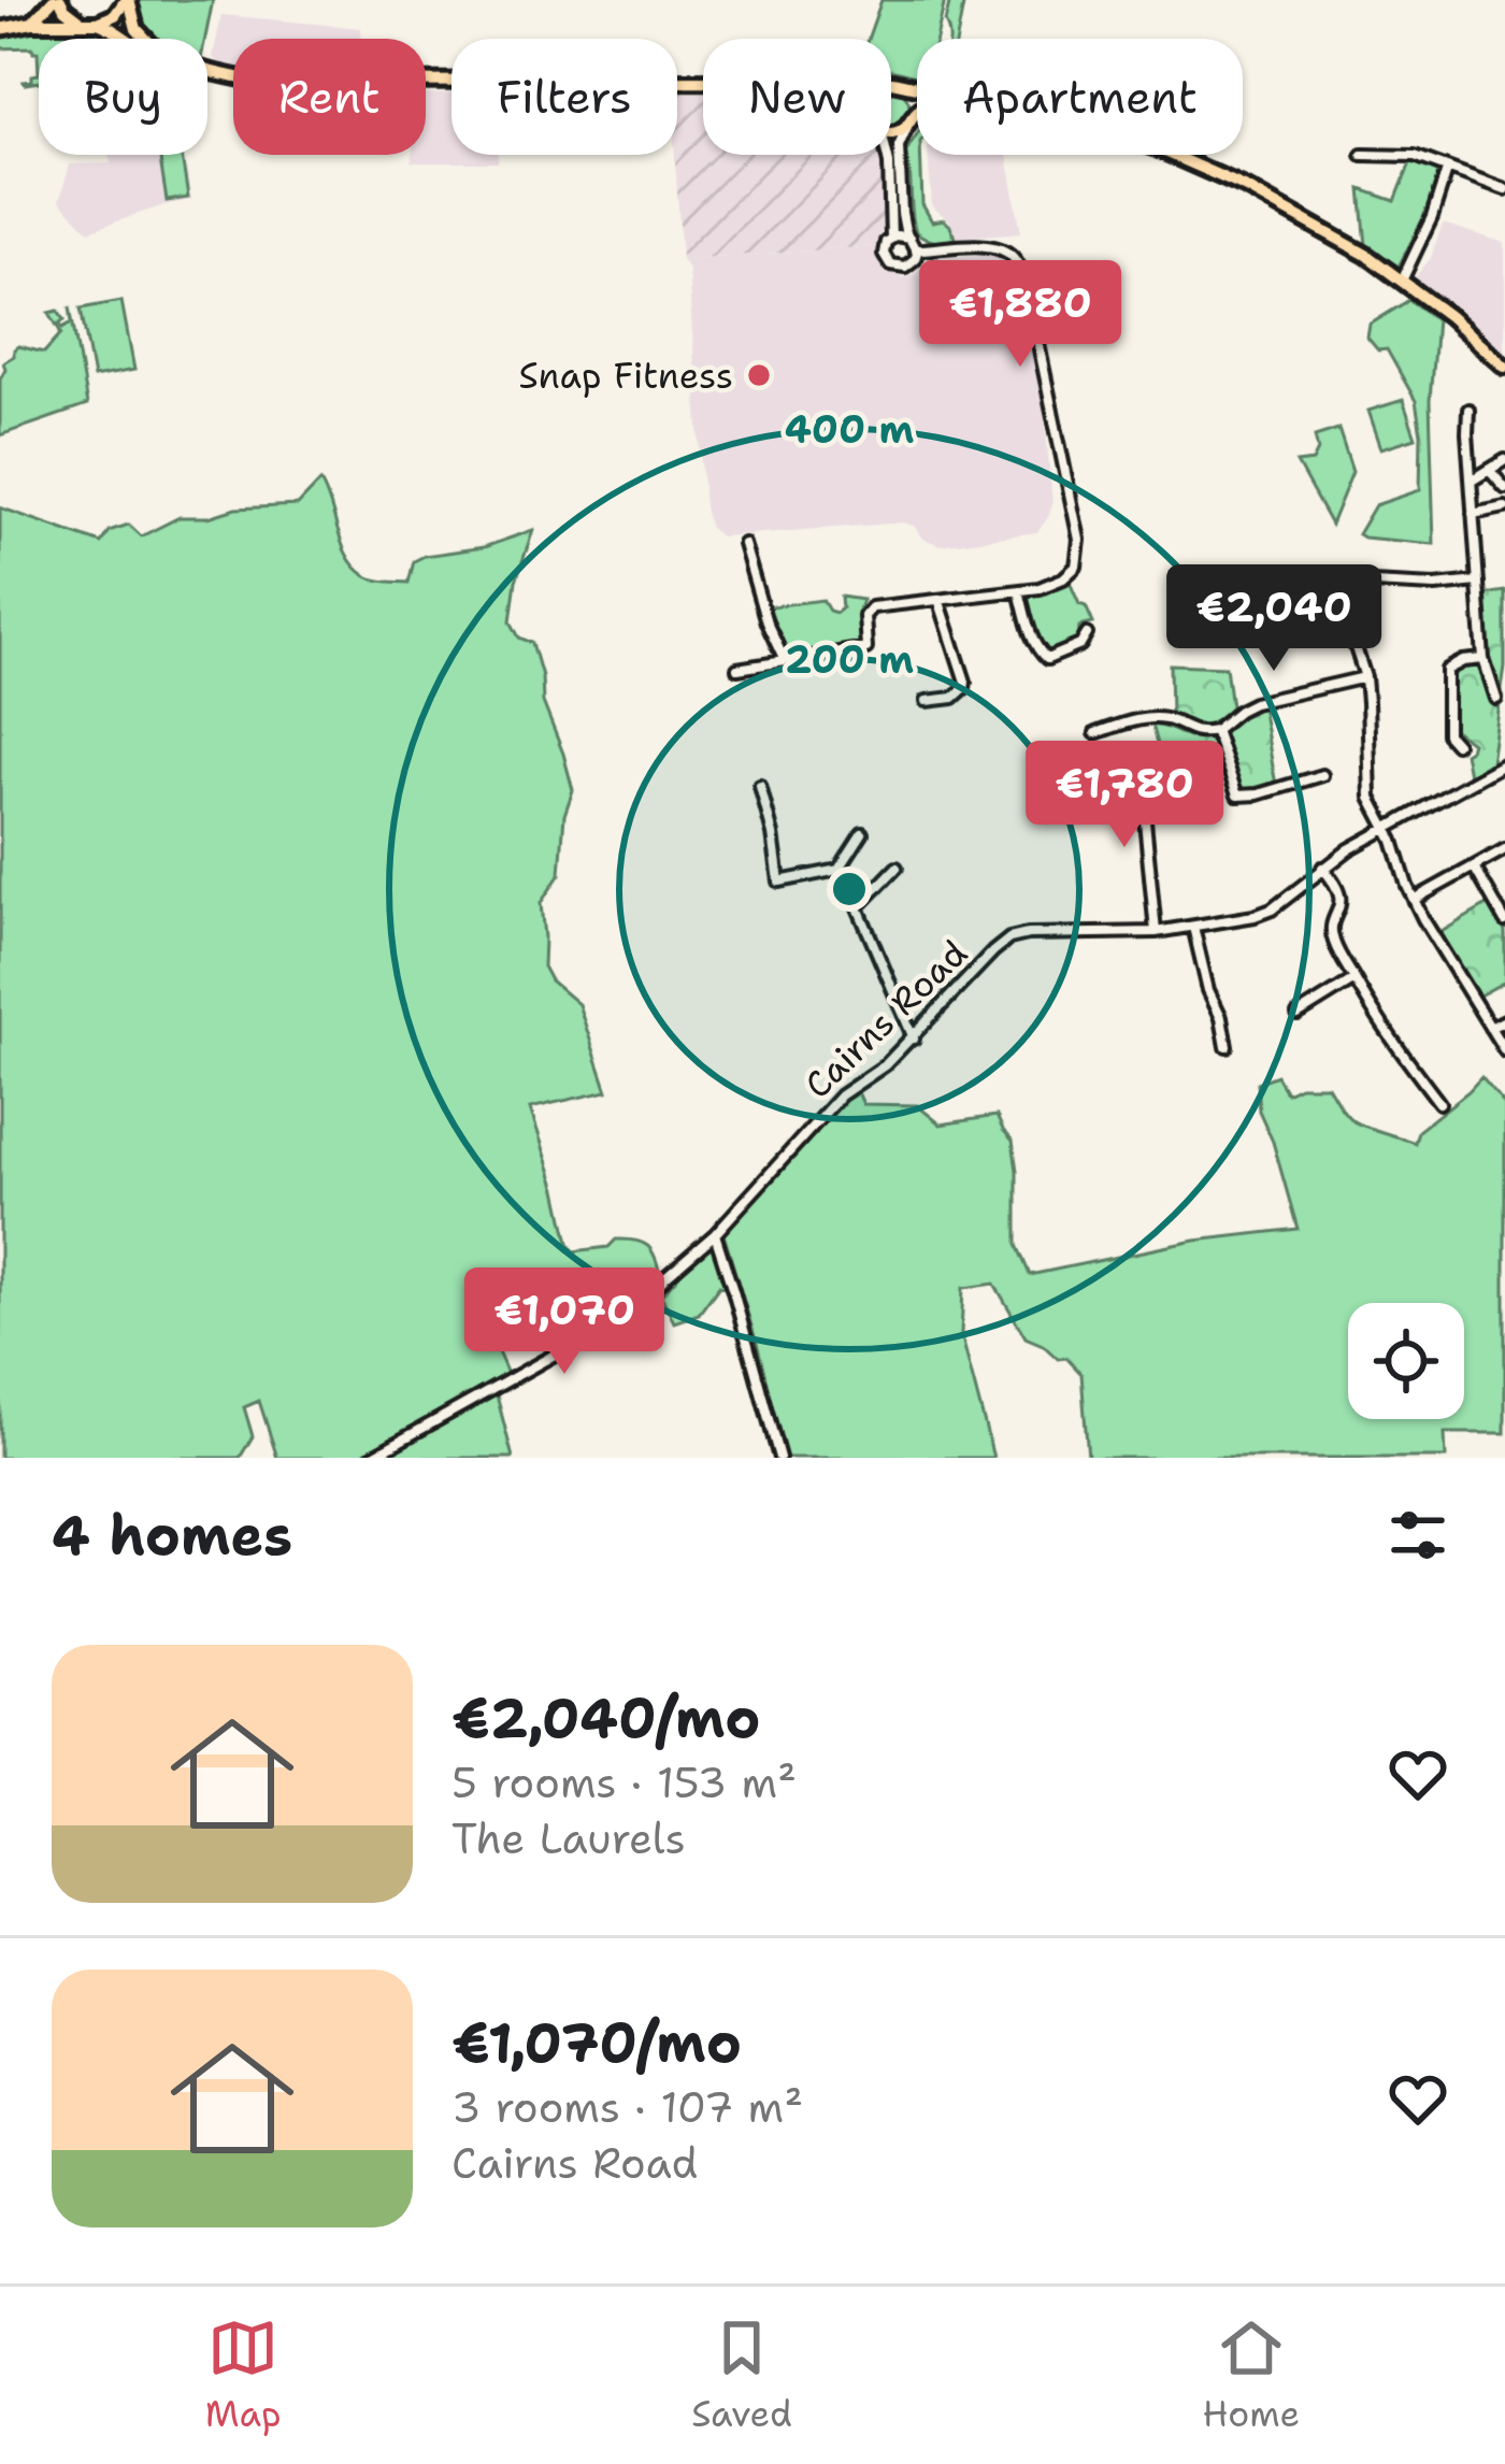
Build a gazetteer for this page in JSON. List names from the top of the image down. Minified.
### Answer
{"streets":{"street":["Cairns Road"]},"places":["Snap Fitness"],"page":{"chip":["Buy","Rent","Filters","New","Apartment"],"price":["€1,880","€2,040","€1,780","€1,070"],"heading":"4 homes","list":[{"name":"€2,040/mo","note":"5 rooms · 153 m² · The Laurels"},{"name":"€1,070/mo","note":"3 rooms · 107 m² · Cairns Road"}],"tabs":["Map","Saved","Home"]},"rings":["400 m","200 m"]}
